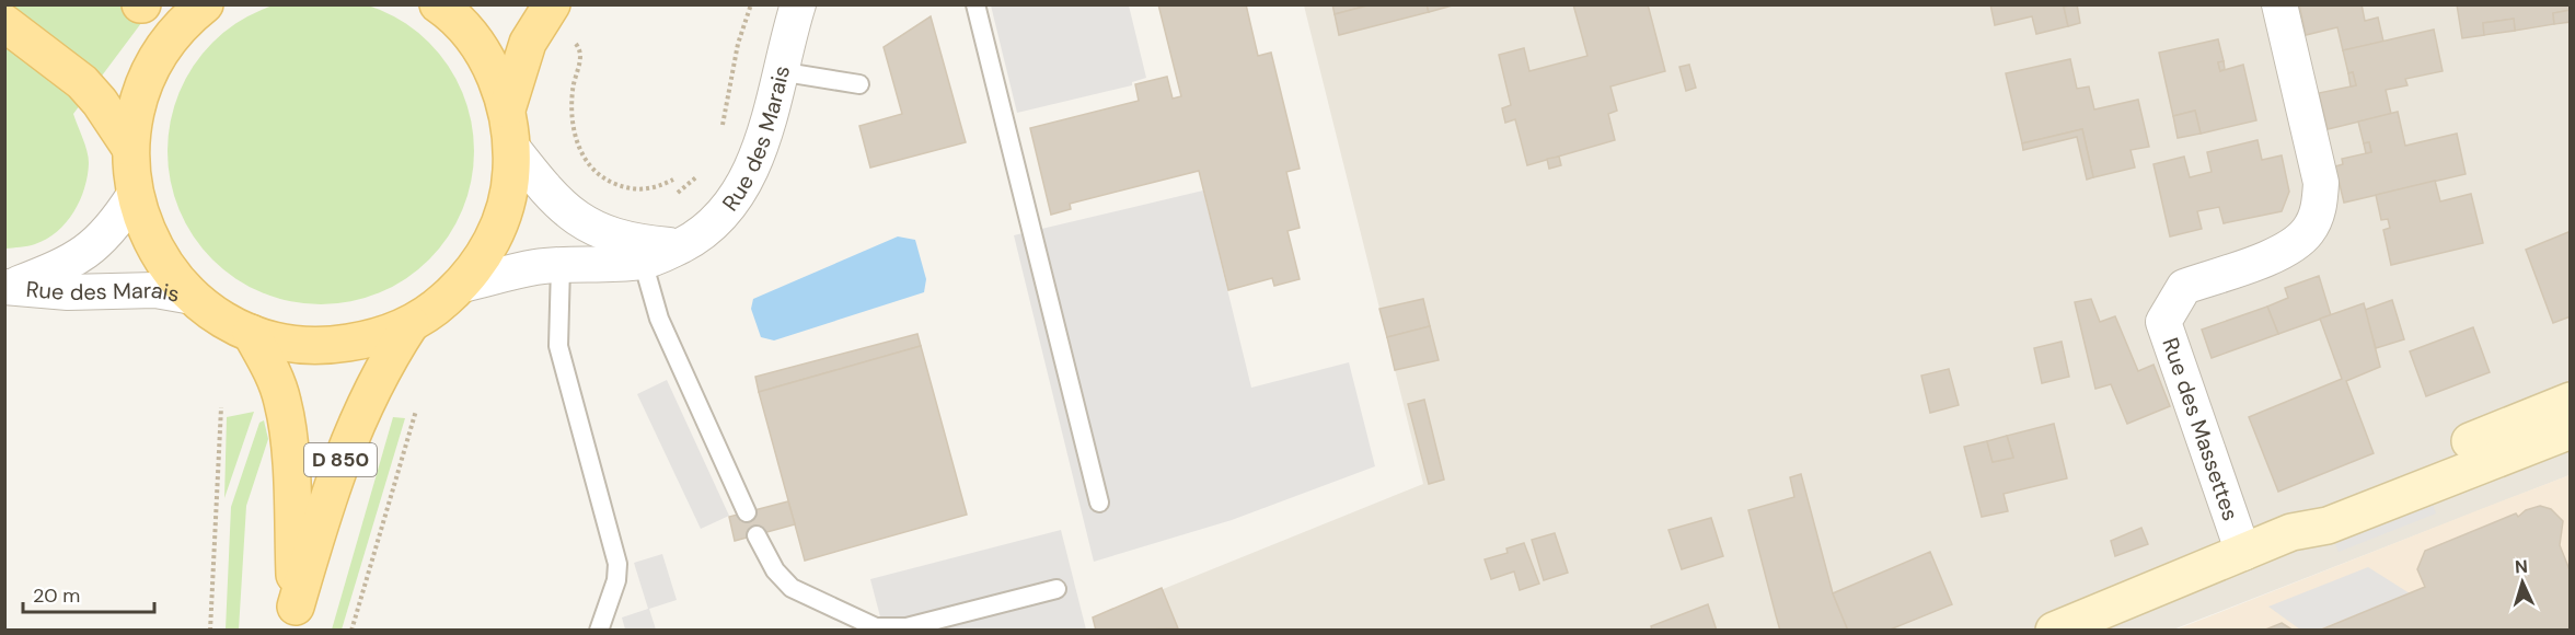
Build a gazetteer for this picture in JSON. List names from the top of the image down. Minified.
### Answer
{"streets":{"main road":["D 850"],"street":["Rue des Marais","Rue des Massettes"]},"scale_bar":"20 m","north":"top"}
